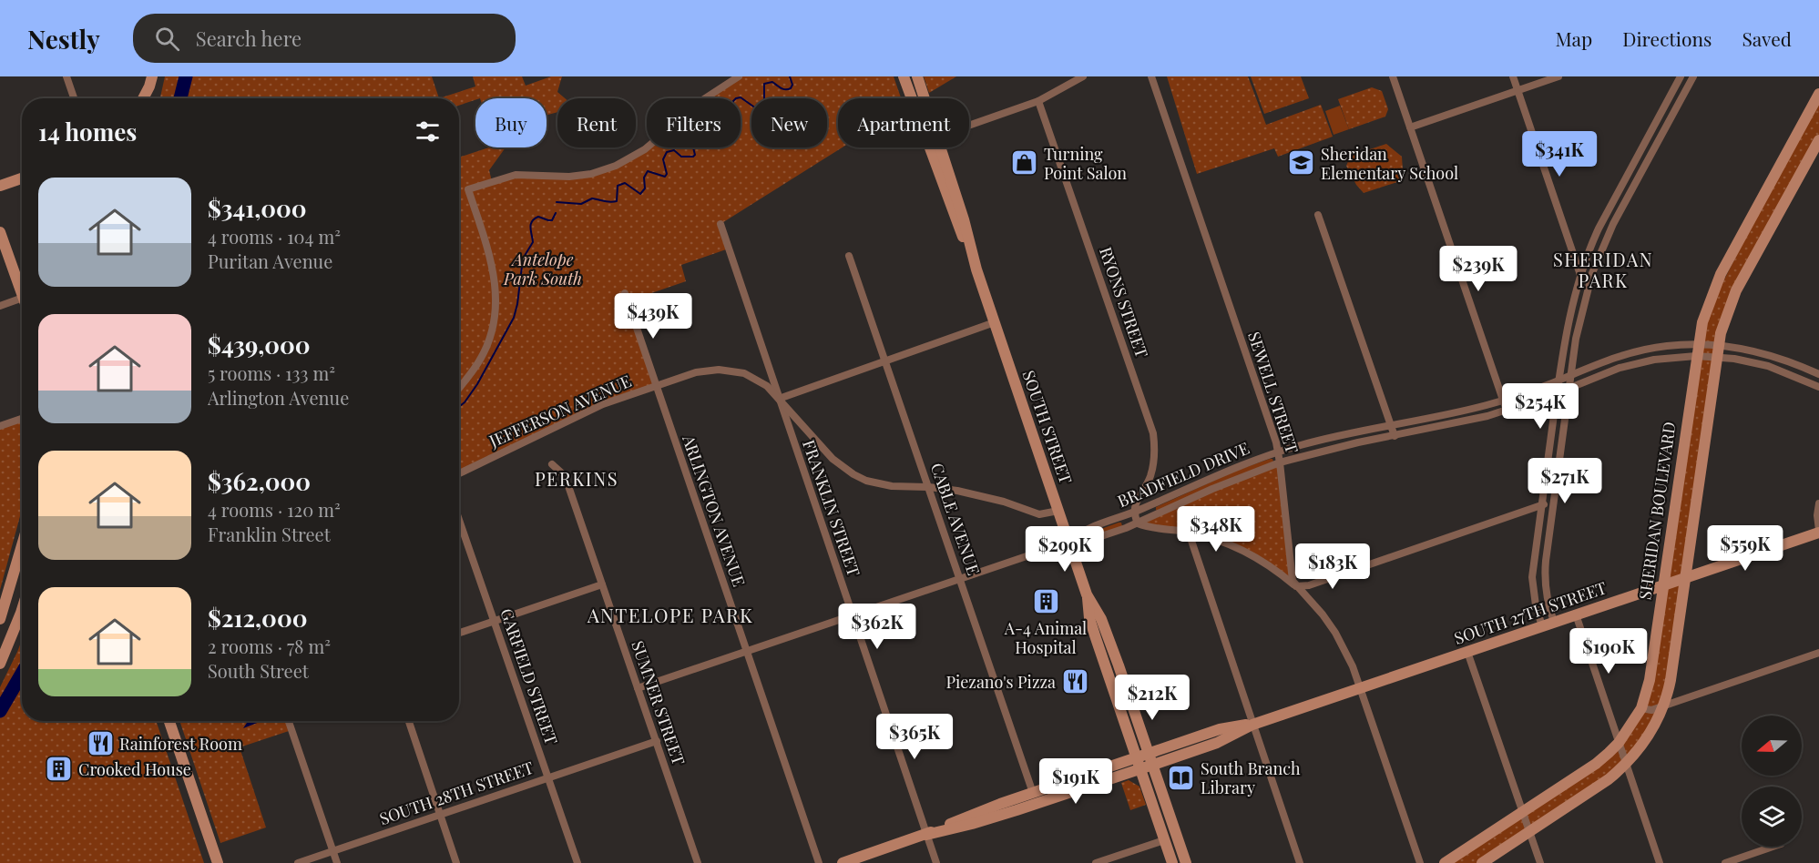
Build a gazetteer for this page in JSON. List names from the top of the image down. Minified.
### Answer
{"streets":{"main road":["SOUTH STREET","SHERIDAN BOULEVARD","SOUTH 27TH STREET"],"street":["RYONS STREET","SEWELL STREET","JEFFERSON AVENUE","BRADFIELD DRIVE","FRANKLIN STREET","ARLINGTON AVENUE","CABLE AVENUE","GARFIELD STREET","SUMNER STREET","SOUTH 28TH STREET"]},"crossings":[["RYONS STREET","BRADFIELD DRIVE"],["SEWELL STREET","BRADFIELD DRIVE"],["SEWELL STREET","SOUTH 27TH STREET"],["JEFFERSON AVENUE","SOUTH STREET"],["JEFFERSON AVENUE","FRANKLIN STREET"],["JEFFERSON AVENUE","ARLINGTON AVENUE"],["JEFFERSON AVENUE","CABLE AVENUE"],["SOUTH STREET","BRADFIELD DRIVE"],["SOUTH STREET","SOUTH 27TH STREET"],["BRADFIELD DRIVE","SHERIDAN BOULEVARD"],["FRANKLIN STREET","SOUTH 27TH STREET"],["SHERIDAN BOULEVARD","SOUTH 27TH STREET"],["CABLE AVENUE","SOUTH 27TH STREET"],["GARFIELD STREET","SOUTH 28TH STREET"],["SUMNER STREET","SOUTH 28TH STREET"]],"districts":["SHERIDAN PARK","PERKINS","ANTELOPE PARK"],"parks":["Antelope Park South"],"places":{"shop":["Turning Point Salon"],"school or university":["Sheridan Elementary School"],"building":["A-4 Animal Hospital","Crooked House"],"restaurant":["Piezano's Pizza","Rainforest Room"],"library":["South Branch Library"]},"north":"left","page":{"header":"Nestly","search":"Search here","nav":["Map","Directions","Saved"],"chip":["Buy","Rent","Filters","New","Apartment"],"heading":"14 homes","price":["$341K","$239K","$439K","$254K","$271K","$348K","$559K","$299K","$183K","$362K","$190K","$212K","$365K","$191K"],"list":[{"name":"$341,000","note":"4 rooms · 104 m² · Puritan Avenue"},{"name":"$439,000","note":"5 rooms · 133 m² · Arlington Avenue"},{"name":"$362,000","note":"4 rooms · 120 m² · Franklin Street"},{"name":"$212,000","note":"2 rooms · 78 m² · South Street"}]}}
